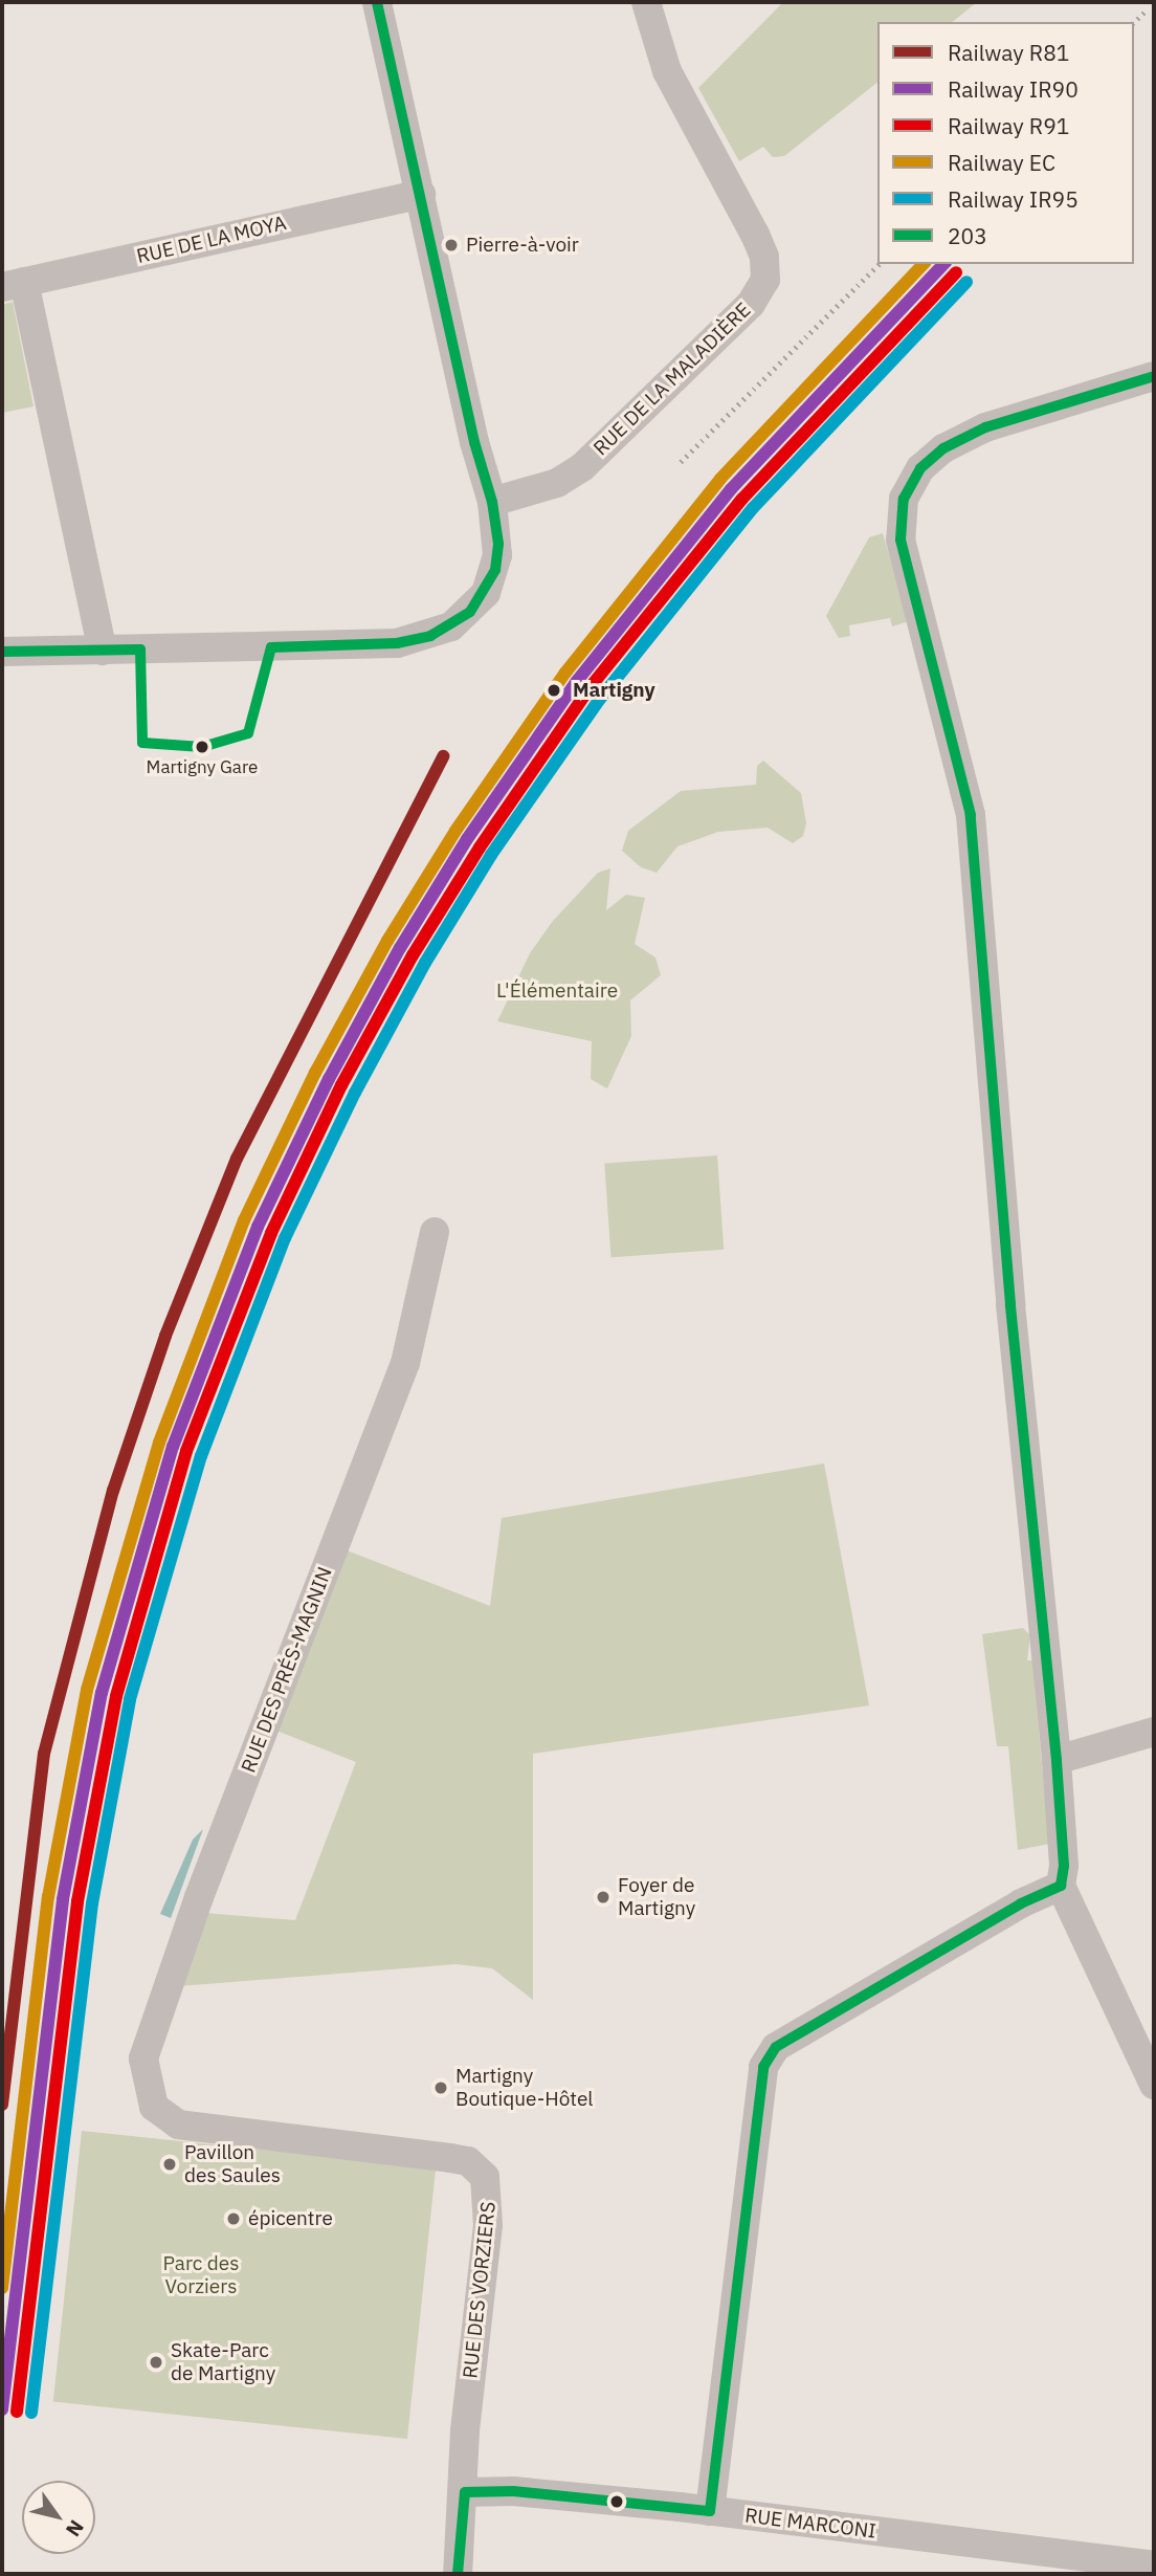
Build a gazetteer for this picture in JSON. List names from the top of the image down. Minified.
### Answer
{"streets":{"street":["RUE DE LA MOYA","RUE DE LA MALADIÈRE","RUE DES PRÉS-MAGNIN","RUE DES VORZIERS","RUE MARCONI"]},"crossings":[["RUE DES PRÉS-MAGNIN","RUE DES VORZIERS"],["RUE DES VORZIERS","RUE MARCONI"]],"parks":["L'Élémentaire","Parc des Vorziers"],"places":["Pierre-à-voir","Martigny","Martigny Gare","Foyer de Martigny","Martigny Boutique-Hôtel","Pavillon des Saules","épicentre","Skate-Parc de Martigny"],"lines":["transit line 203","rail line IR90","rail line EC","rail line R91","rail line IR95","rail line R81"],"legend":["Railway R81","Railway IR90","Railway R91","Railway EC","Railway IR95","203"],"north":"bottom right"}
